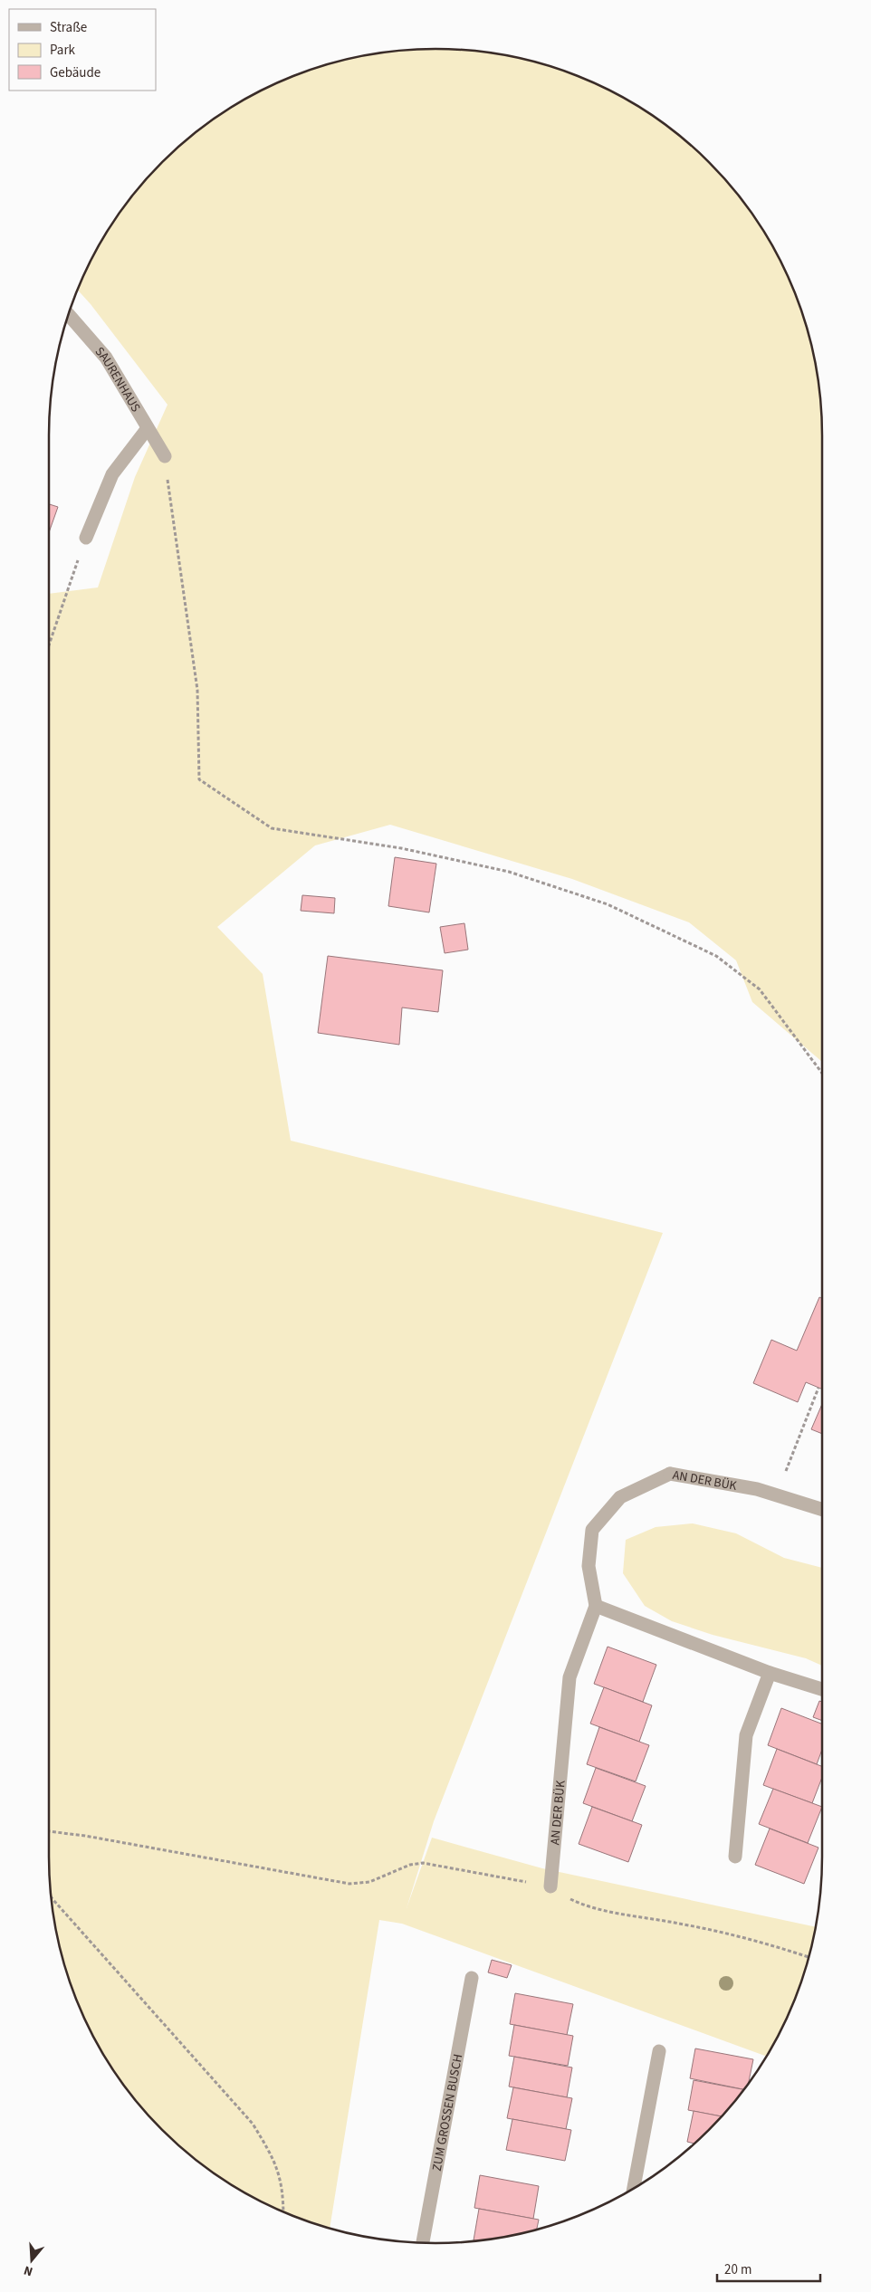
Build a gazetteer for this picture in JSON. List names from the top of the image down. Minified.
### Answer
{"streets":{"street":["SAURENHAUS","AN DER BÜK","ZUM GROSSEN BUSCH"]},"legend":["Straße","Park","Gebäude"],"scale_bar":"20 m","north":"bottom"}
